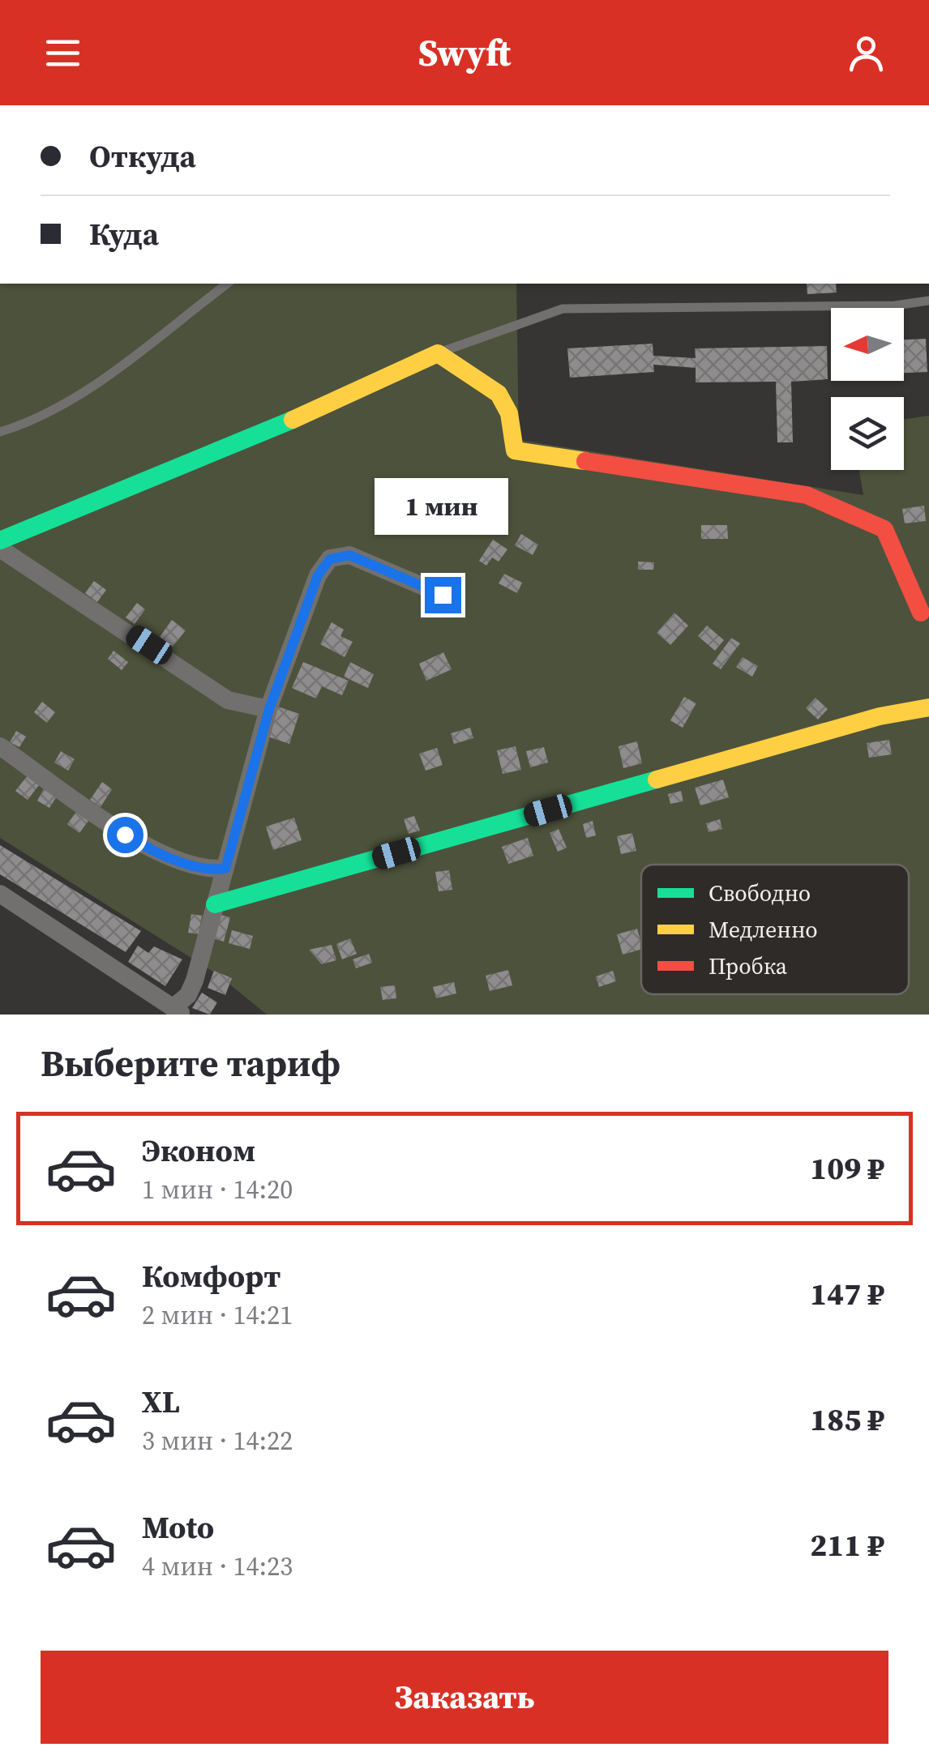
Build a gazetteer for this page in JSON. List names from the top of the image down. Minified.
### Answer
{"legend":["Свободно","Медленно","Пробка"],"north":"left","page":{"header":"Swyft","banner":["Откуда","Куда"],"bubble":"1 мин","heading":"Выберите тариф","list":[{"name":"Эконом","note":"1 мин · 14:20","value":"109 ₽"},{"name":"Комфорт","note":"2 мин · 14:21","value":"147 ₽"},{"name":"XL","note":"3 мин · 14:22","value":"185 ₽"},{"name":"Moto","note":"4 мин · 14:23","value":"211 ₽"}],"buttons":"Заказать"}}
